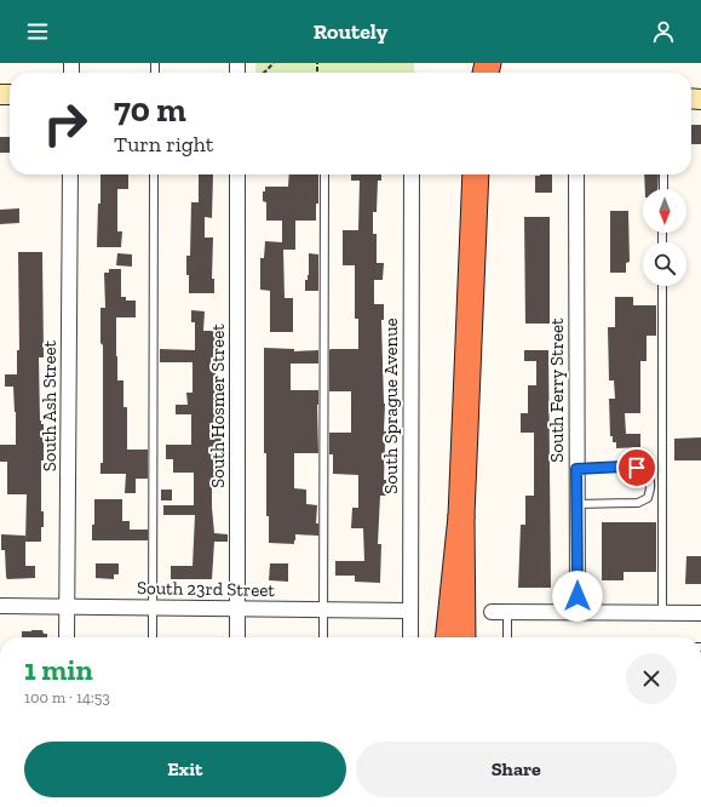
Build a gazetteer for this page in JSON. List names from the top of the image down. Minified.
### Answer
{"streets":{"street":["South Ferry Street","South Ash Street","South Hosmer Street","South Sprague Avenue","South 23rd Street"]},"crossings":[["South Ash Street","South 23rd Street"],["South Hosmer Street","South 23rd Street"],["South Sprague Avenue","South 23rd Street"]],"north":"bottom","page":{"header":"Routely","turn":["70 m","Turn right"],"heading":["1 min","100 m · 14:53"],"buttons":["Exit","Share"]}}
